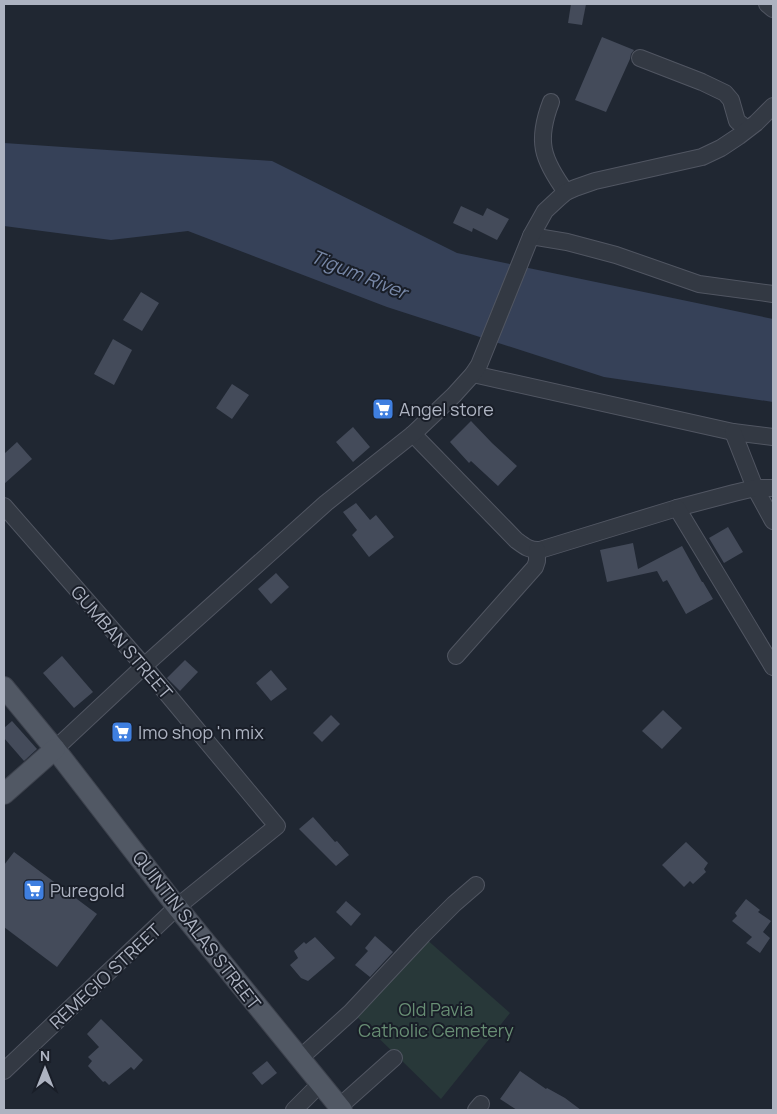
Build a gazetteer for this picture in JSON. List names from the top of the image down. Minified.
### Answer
{"streets":{"main road":["QUINTIN SALAS STREET"],"street":["GUMBAN STREET","REMEGIO STREET"]},"crossings":[["GUMBAN STREET","REMEGIO STREET"],["QUINTIN SALAS STREET","REMEGIO STREET"]],"water":["Tigum River"],"parks":["Old Pavia Catholic Cemetery"],"places":{"supermarket":["Angel store","Imo shop 'n mix","Puregold"]},"north":"top"}
